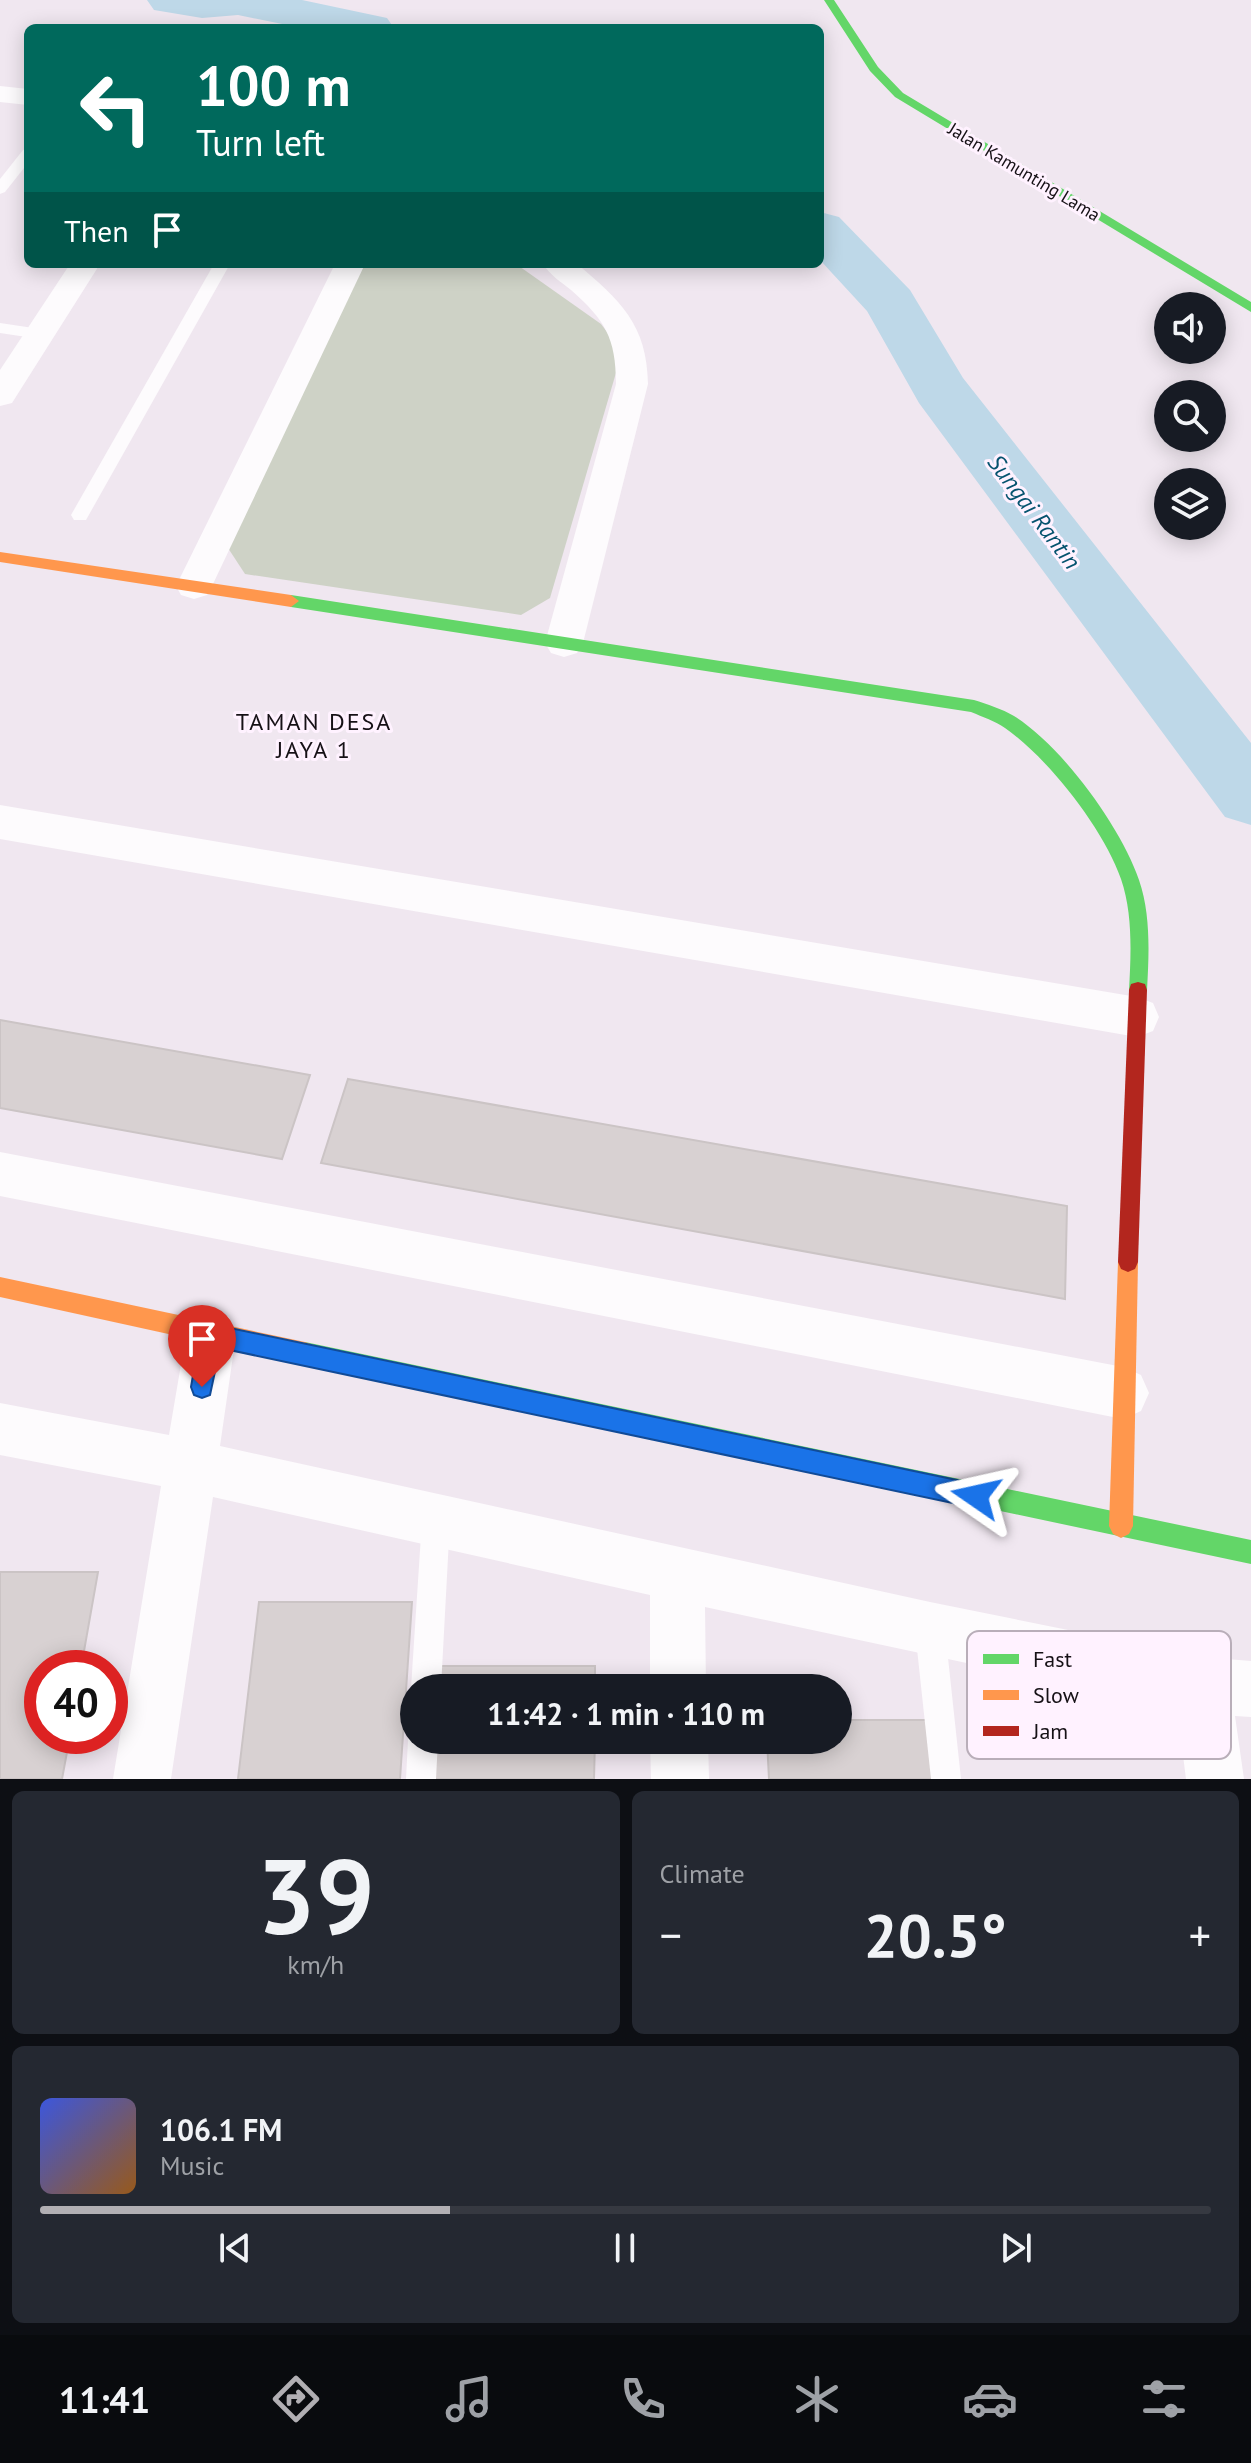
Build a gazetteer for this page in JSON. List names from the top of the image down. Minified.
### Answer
{"streets":{"street":["Jalan Kamunting Lama"]},"districts":["TAMAN DESA JAYA 1"],"water":["Sungai Rantin"],"legend":["Fast","Slow","Jam"],"page":{"turn":["100 m","Turn left"],"then":"Then","limit":"40","trip":"11:42 · 1 min · 110 m","tile":[["39","km/h"],"Climate"],"heat":["−","20.5°","+"],"song":["106.1 FM","Music"],"tabs":"11:41"}}
